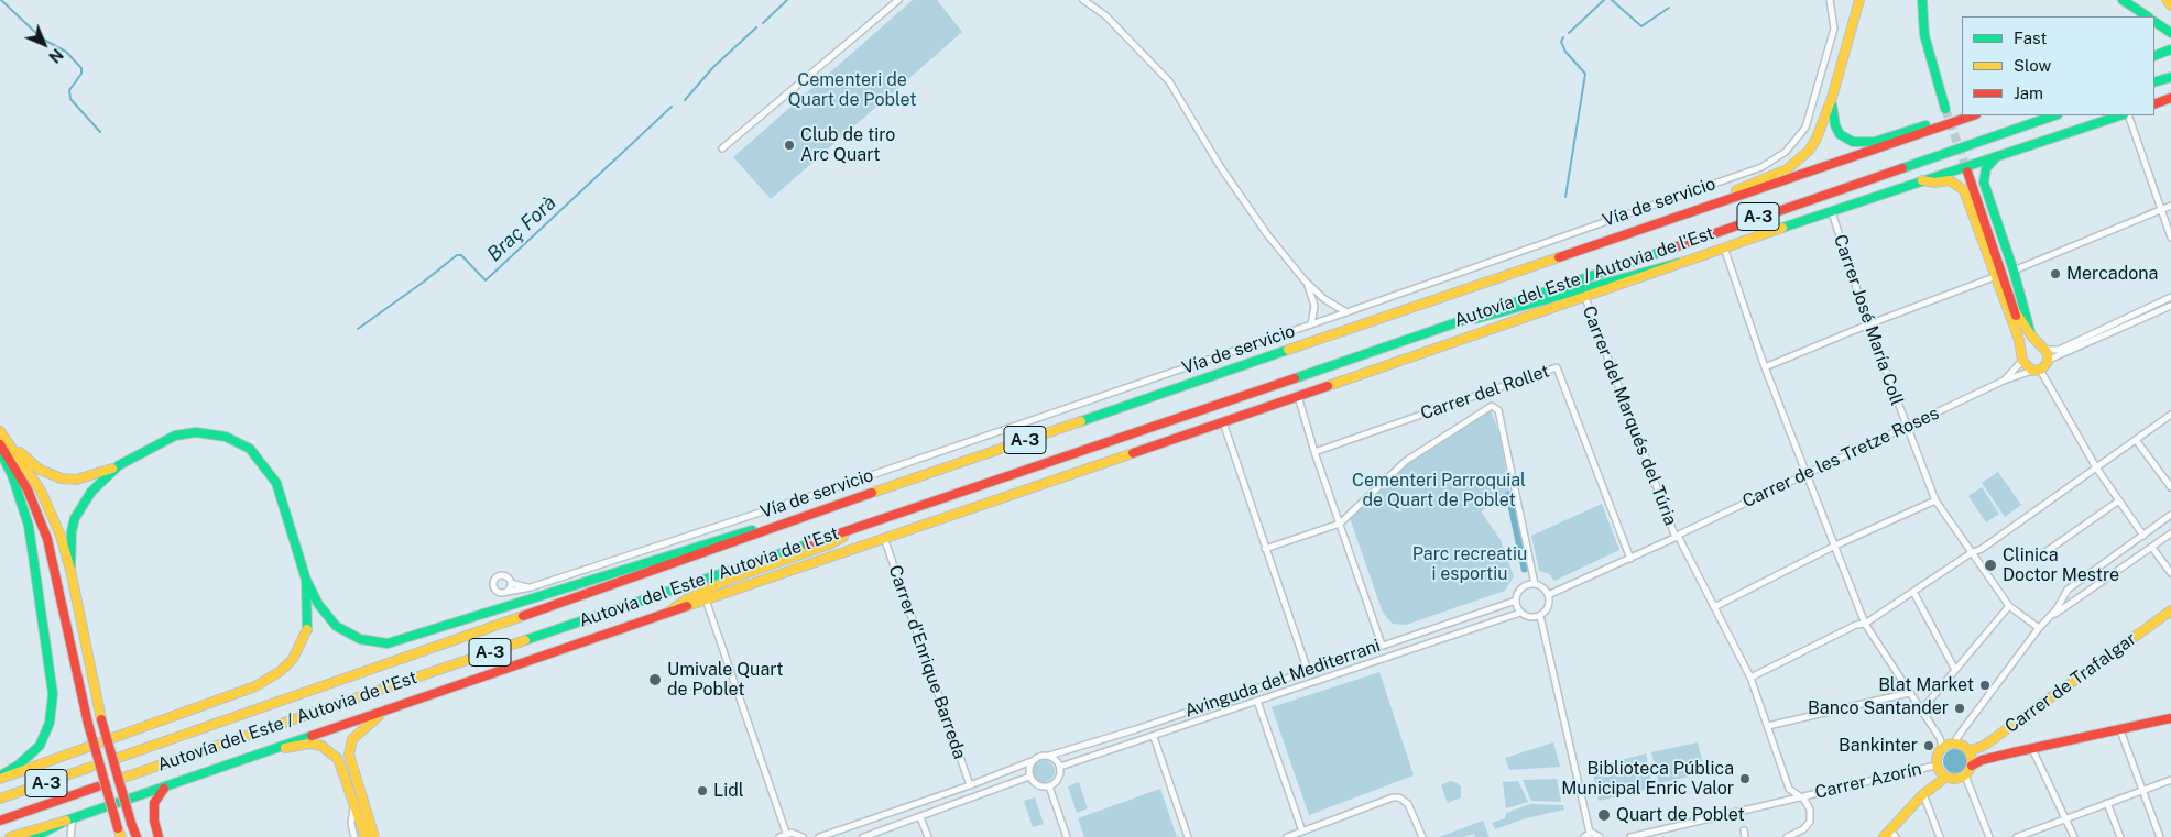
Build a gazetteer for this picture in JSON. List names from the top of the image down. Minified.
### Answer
{"streets":{"main road":["A-3","Autovía del Este / Autovia de l'Est","Carrer de Trafalgar"],"street":["Vía de servicio","Carrer José María Coll","Carrer del Rollet","Carrer del Marqués del Túria","Carrer de les Tretze Roses","Carrer d'Enrique Barreda","Avinguda del Mediterrani","Carrer Azorín"]},"crossings":[["Carrer José María Coll","Carrer de les Tretze Roses"],["Carrer del Rollet","Carrer de les Tretze Roses"],["Carrer del Marqués del Túria","Carrer de les Tretze Roses"],["Carrer del Marqués del Túria","Carrer Azorín"],["Carrer de les Tretze Roses","Avinguda del Mediterrani"],["Carrer de Trafalgar","Carrer Azorín"]],"water":["Braç Forà"],"parks":["Cementeri de Quart de Poblet","Cementeri Parroquial de Quart de Poblet","Parc recreatiu i esportiu"],"places":["Club de tiro Arc Quart","Mercadona","Clinica Doctor Mestre","Umivale Quart de Poblet","Blat Market","Banco Santander","Bankinter","Biblioteca Pública Municipal Enric Valor","Lidl","Quart de Poblet"],"legend":["Fast","Slow","Jam"],"north":"bottom right"}
